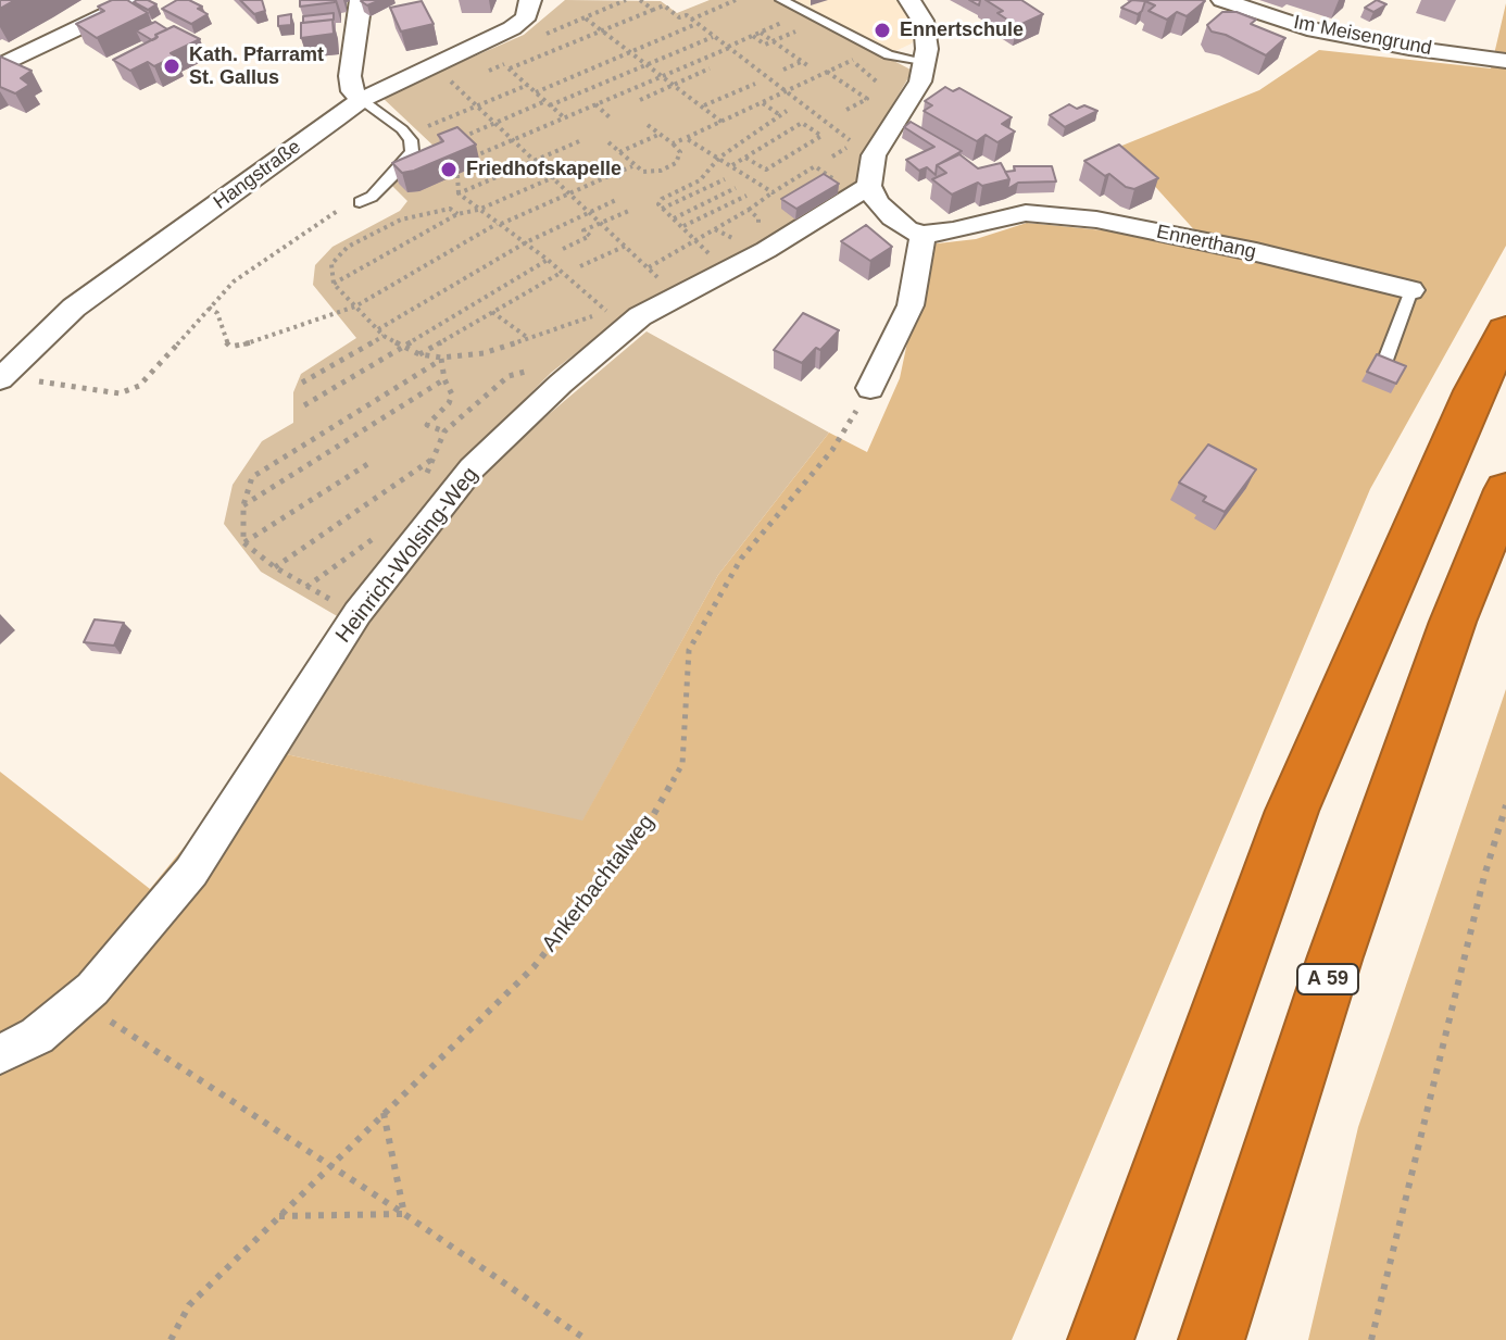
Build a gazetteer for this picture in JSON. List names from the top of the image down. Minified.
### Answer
{"streets":{"highway":["A 59"],"street":["Im Meisengrund","Hangstraße","Ennerthang","Heinrich-Wolsing-Weg"],"path":["Ankerbachtalweg"]},"places":["Ennertschule","Kath. Pfarramt St. Gallus","Friedhofskapelle"]}
